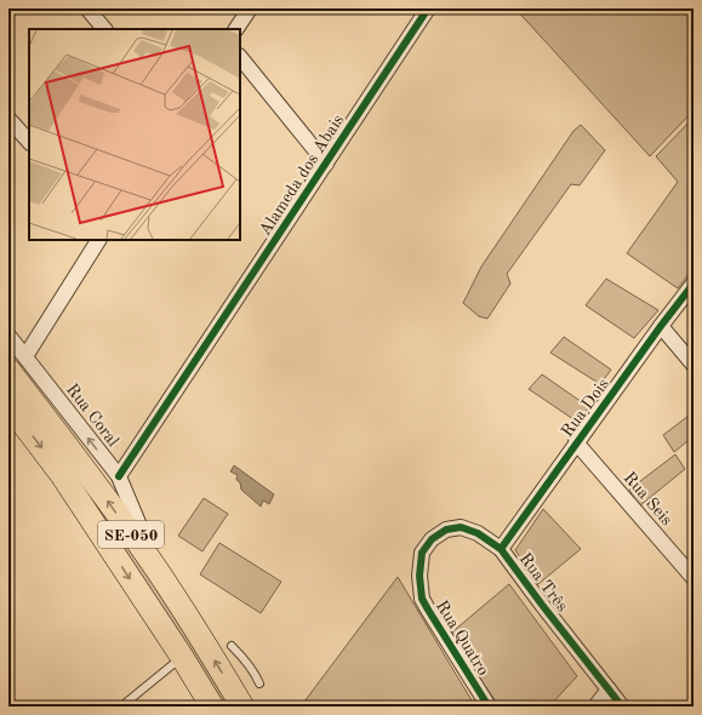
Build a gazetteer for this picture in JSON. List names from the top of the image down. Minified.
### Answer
{"streets":{"main road":["SE-050"],"street":["Alameda dos Abais","Rua Dois","Rua Coral","Rua Seis","Rua Três","Rua Quatro"]},"crossings":[["Alameda dos Abais","Rua Coral"],["Rua Dois","Rua Seis"],["Rua Dois","Rua Três"],["Rua Coral","SE-050"],["Rua Três","Rua Quatro"]],"one_way":["Rua Coral"]}
